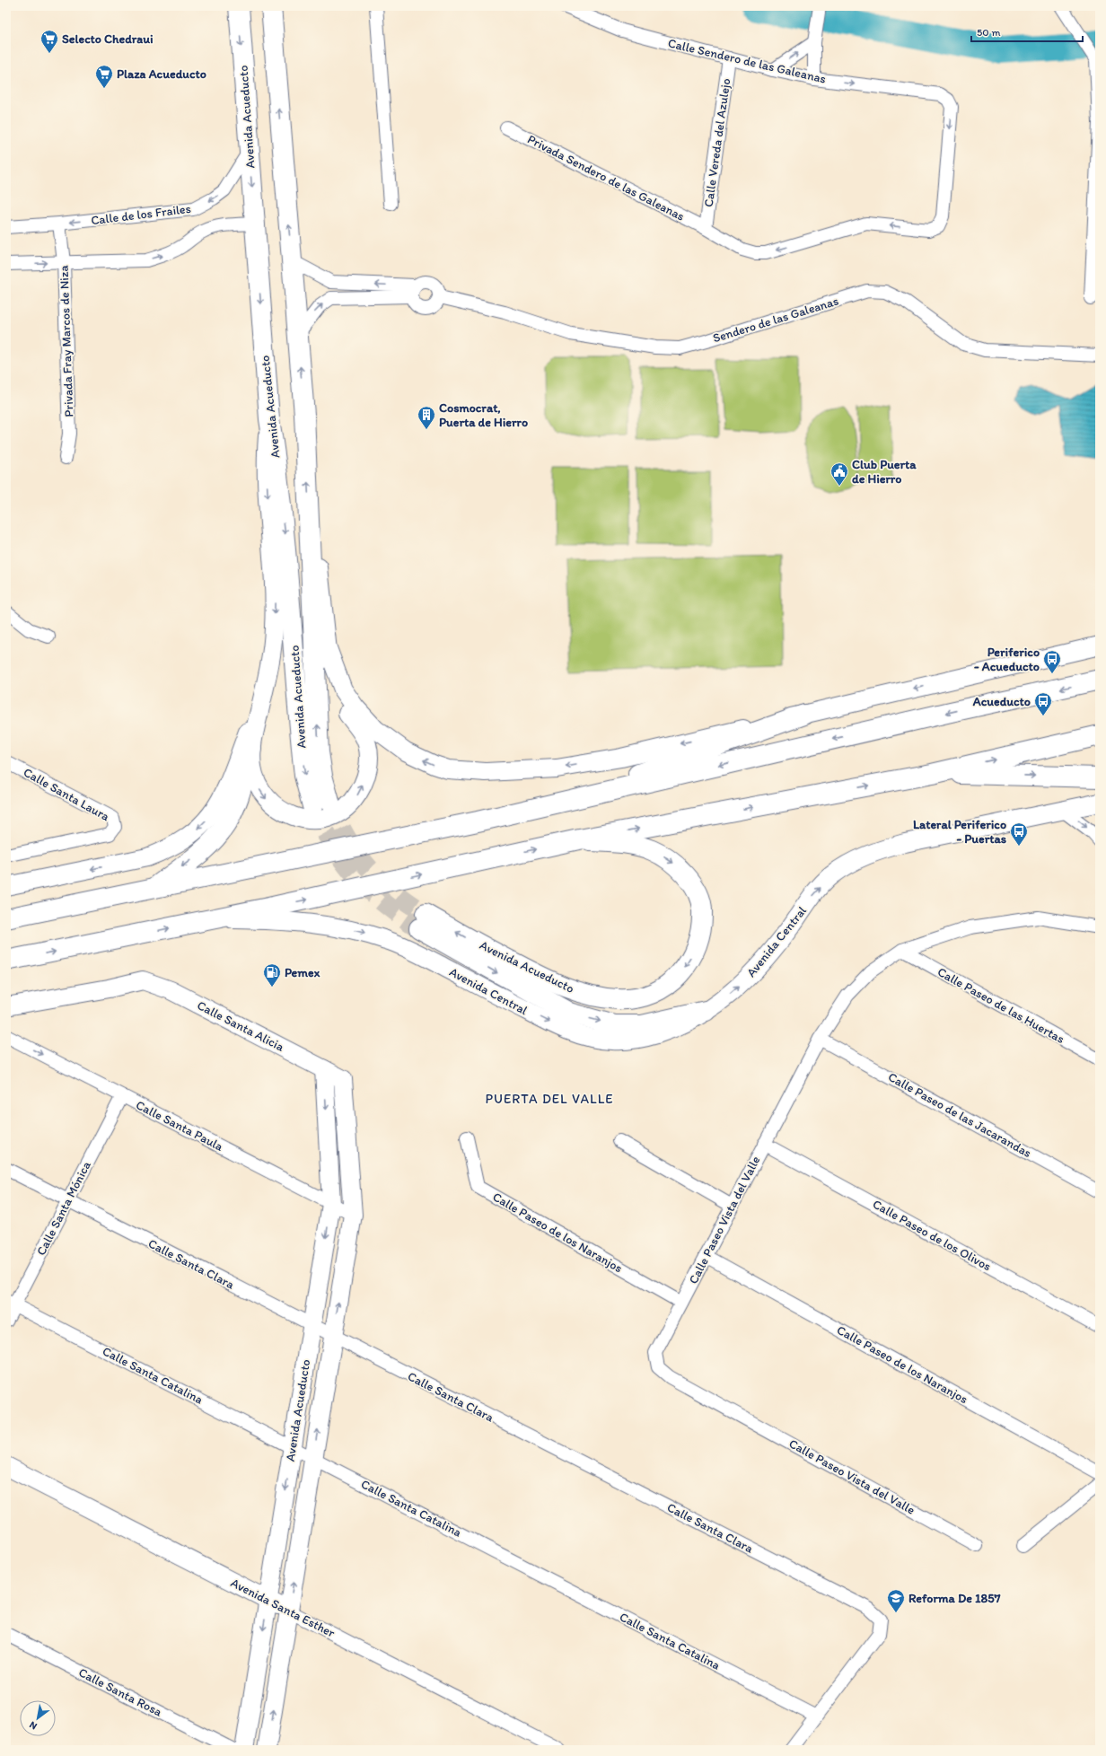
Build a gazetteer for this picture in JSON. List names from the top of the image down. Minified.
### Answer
{"streets":{"main road":["Avenida Acueducto","Avenida Central","Calle Santa Alicia","Avenida Santa Esther"],"street":["Calle Sendero de las Galeanas","Calle Vereda del Azulejo","Privada Sendero de las Galeanas","Calle de los Frailes","Sendero de las Galeanas","Privada Fray Marcos de Niza","Calle Santa Laura","Calle Paseo de las Huertas","Calle Paseo de las Jacarandas","Calle Santa Paula","Calle Santa Mónica","Calle Paseo Vista del Valle","Calle Paseo de los Naranjos","Calle Paseo de los Olivos","Calle Santa Clara","Calle Santa Catalina","Calle Santa Rosa"]},"crossings":[["Calle Sendero de las Galeanas","Calle Vereda del Azulejo"],["Calle Sendero de las Galeanas","Privada Sendero de las Galeanas"],["Avenida Acueducto","Calle de los Frailes"],["Avenida Acueducto","Avenida Central"],["Avenida Acueducto","Calle Santa Alicia"],["Avenida Acueducto","Calle Santa Paula"],["Avenida Acueducto","Calle Santa Clara"],["Avenida Acueducto","Calle Santa Catalina"],["Avenida Acueducto","Avenida Santa Esther"],["Calle Vereda del Azulejo","Privada Sendero de las Galeanas"],["Calle de los Frailes","Privada Fray Marcos de Niza"],["Calle Paseo de las Huertas","Calle Paseo Vista del Valle"],["Calle Paseo de las Jacarandas","Calle Paseo Vista del Valle"],["Calle Santa Paula","Calle Santa Mónica"],["Calle Santa Mónica","Calle Santa Clara"],["Calle Santa Mónica","Calle Santa Catalina"],["Calle Paseo Vista del Valle","Calle Paseo de los Naranjos"],["Calle Paseo Vista del Valle","Calle Paseo de los Olivos"],["Calle Santa Clara","Calle Santa Catalina"]],"districts":["PUERTA DEL VALLE"],"places":{"supermarket":["Selecto Chedraui","Plaza Acueducto"],"building":["Cosmocrat, Puerta de Hierro"],"public building":["Club Puerta de Hierro"],"bus stop":["Periferico - Acueducto","Acueducto","Lateral Periferico - Puertas"],"fuel station":["Pemex"],"school or university":["Reforma De 1857"]},"scale_bar":"50 m","north":"bottom left"}
